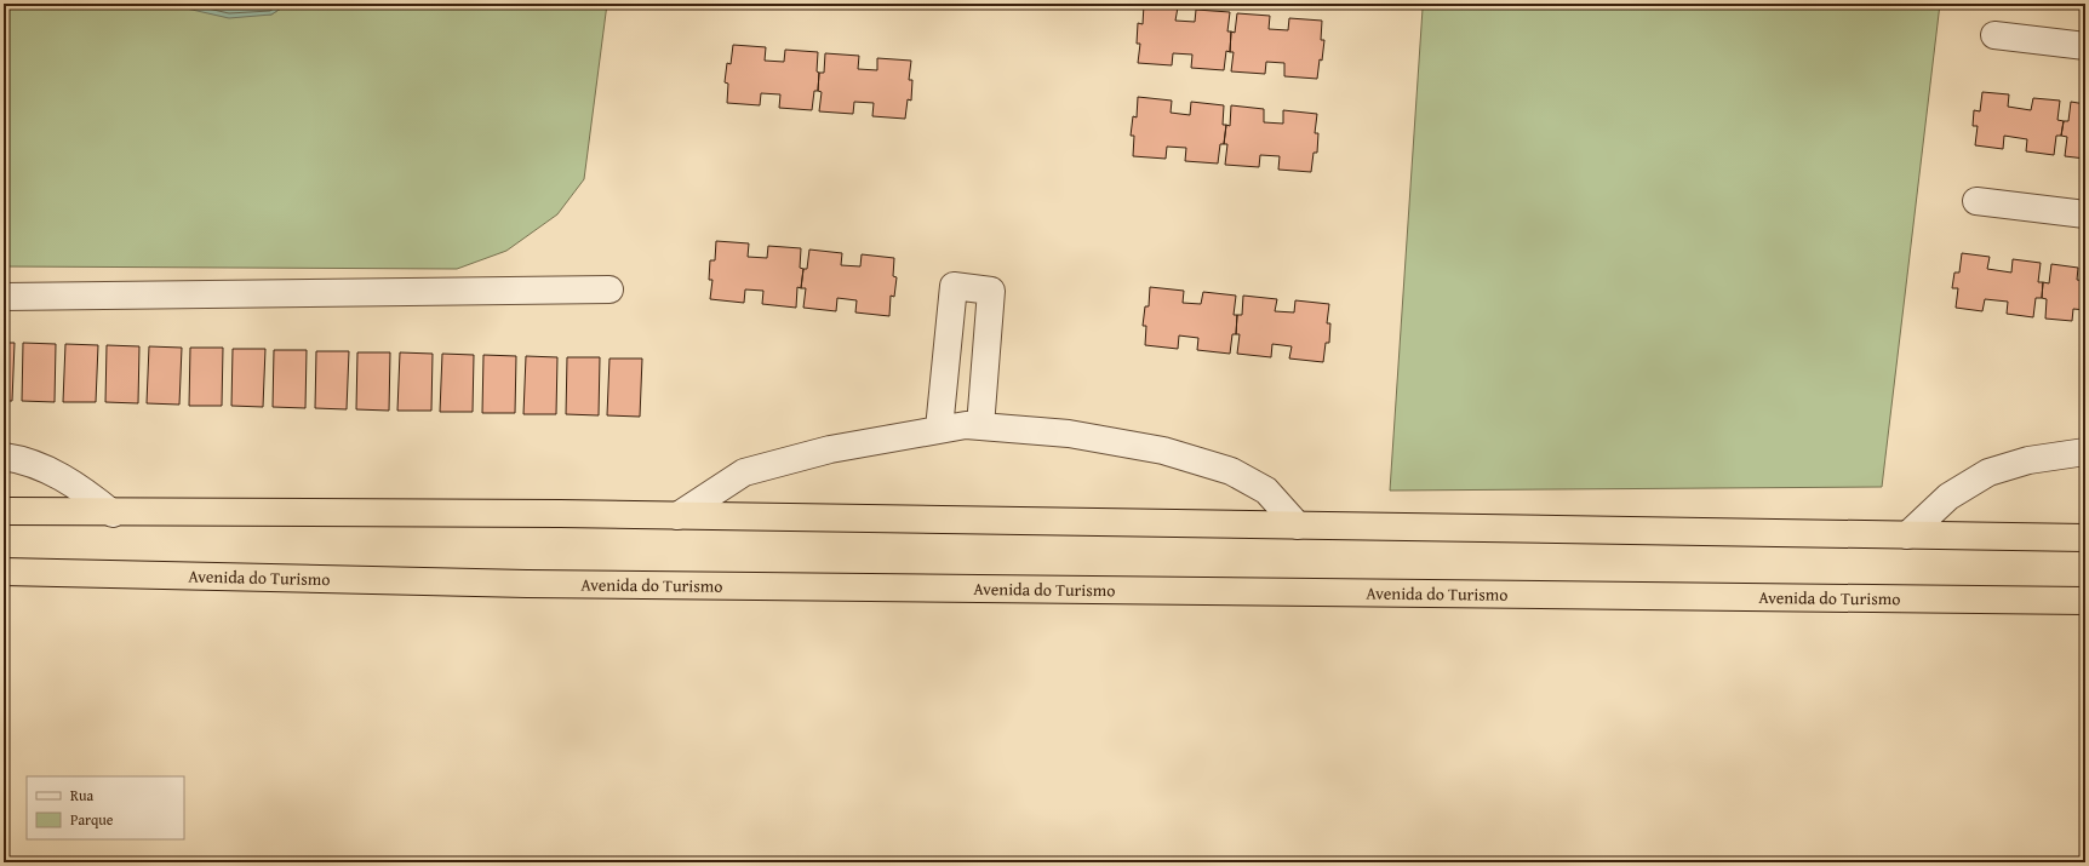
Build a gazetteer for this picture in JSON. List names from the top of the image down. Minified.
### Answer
{"streets":{"highway":["Avenida do Turismo"]},"legend":["Rua","Parque"]}
